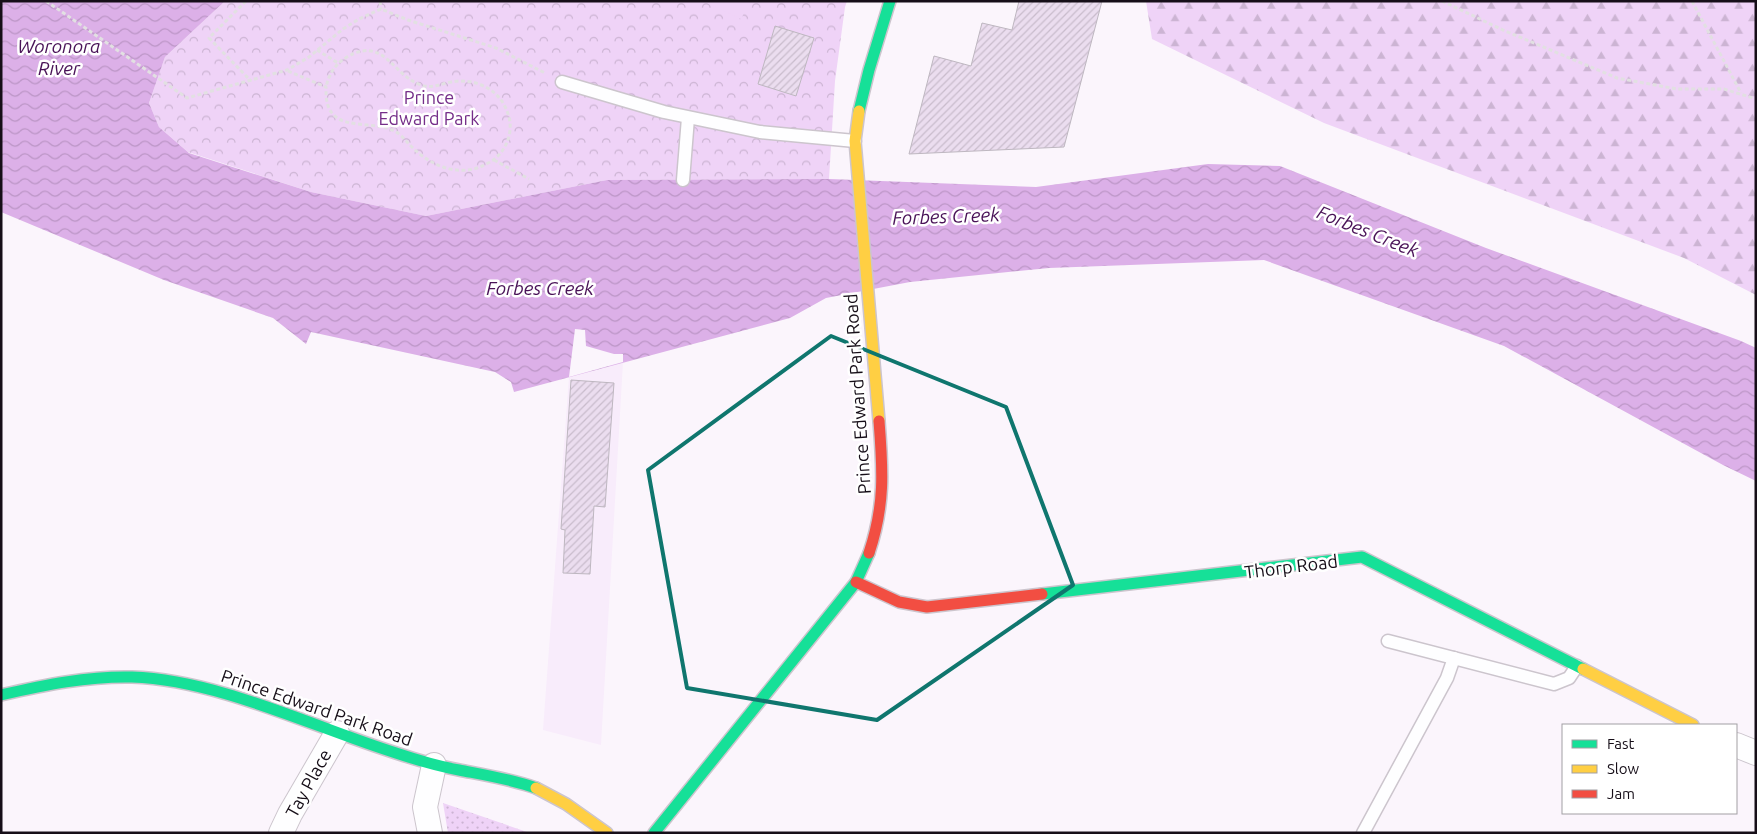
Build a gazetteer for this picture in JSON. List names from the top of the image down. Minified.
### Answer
{"streets":{"street":["Prince Edward Park Road","Thorp Road","Tay Place"]},"crossings":[["Prince Edward Park Road","Thorp Road"],["Prince Edward Park Road","Tay Place"]],"water":["Woronora River","Forbes Creek"],"parks":["Prince Edward Park"],"legend":["Fast","Slow","Jam"]}
